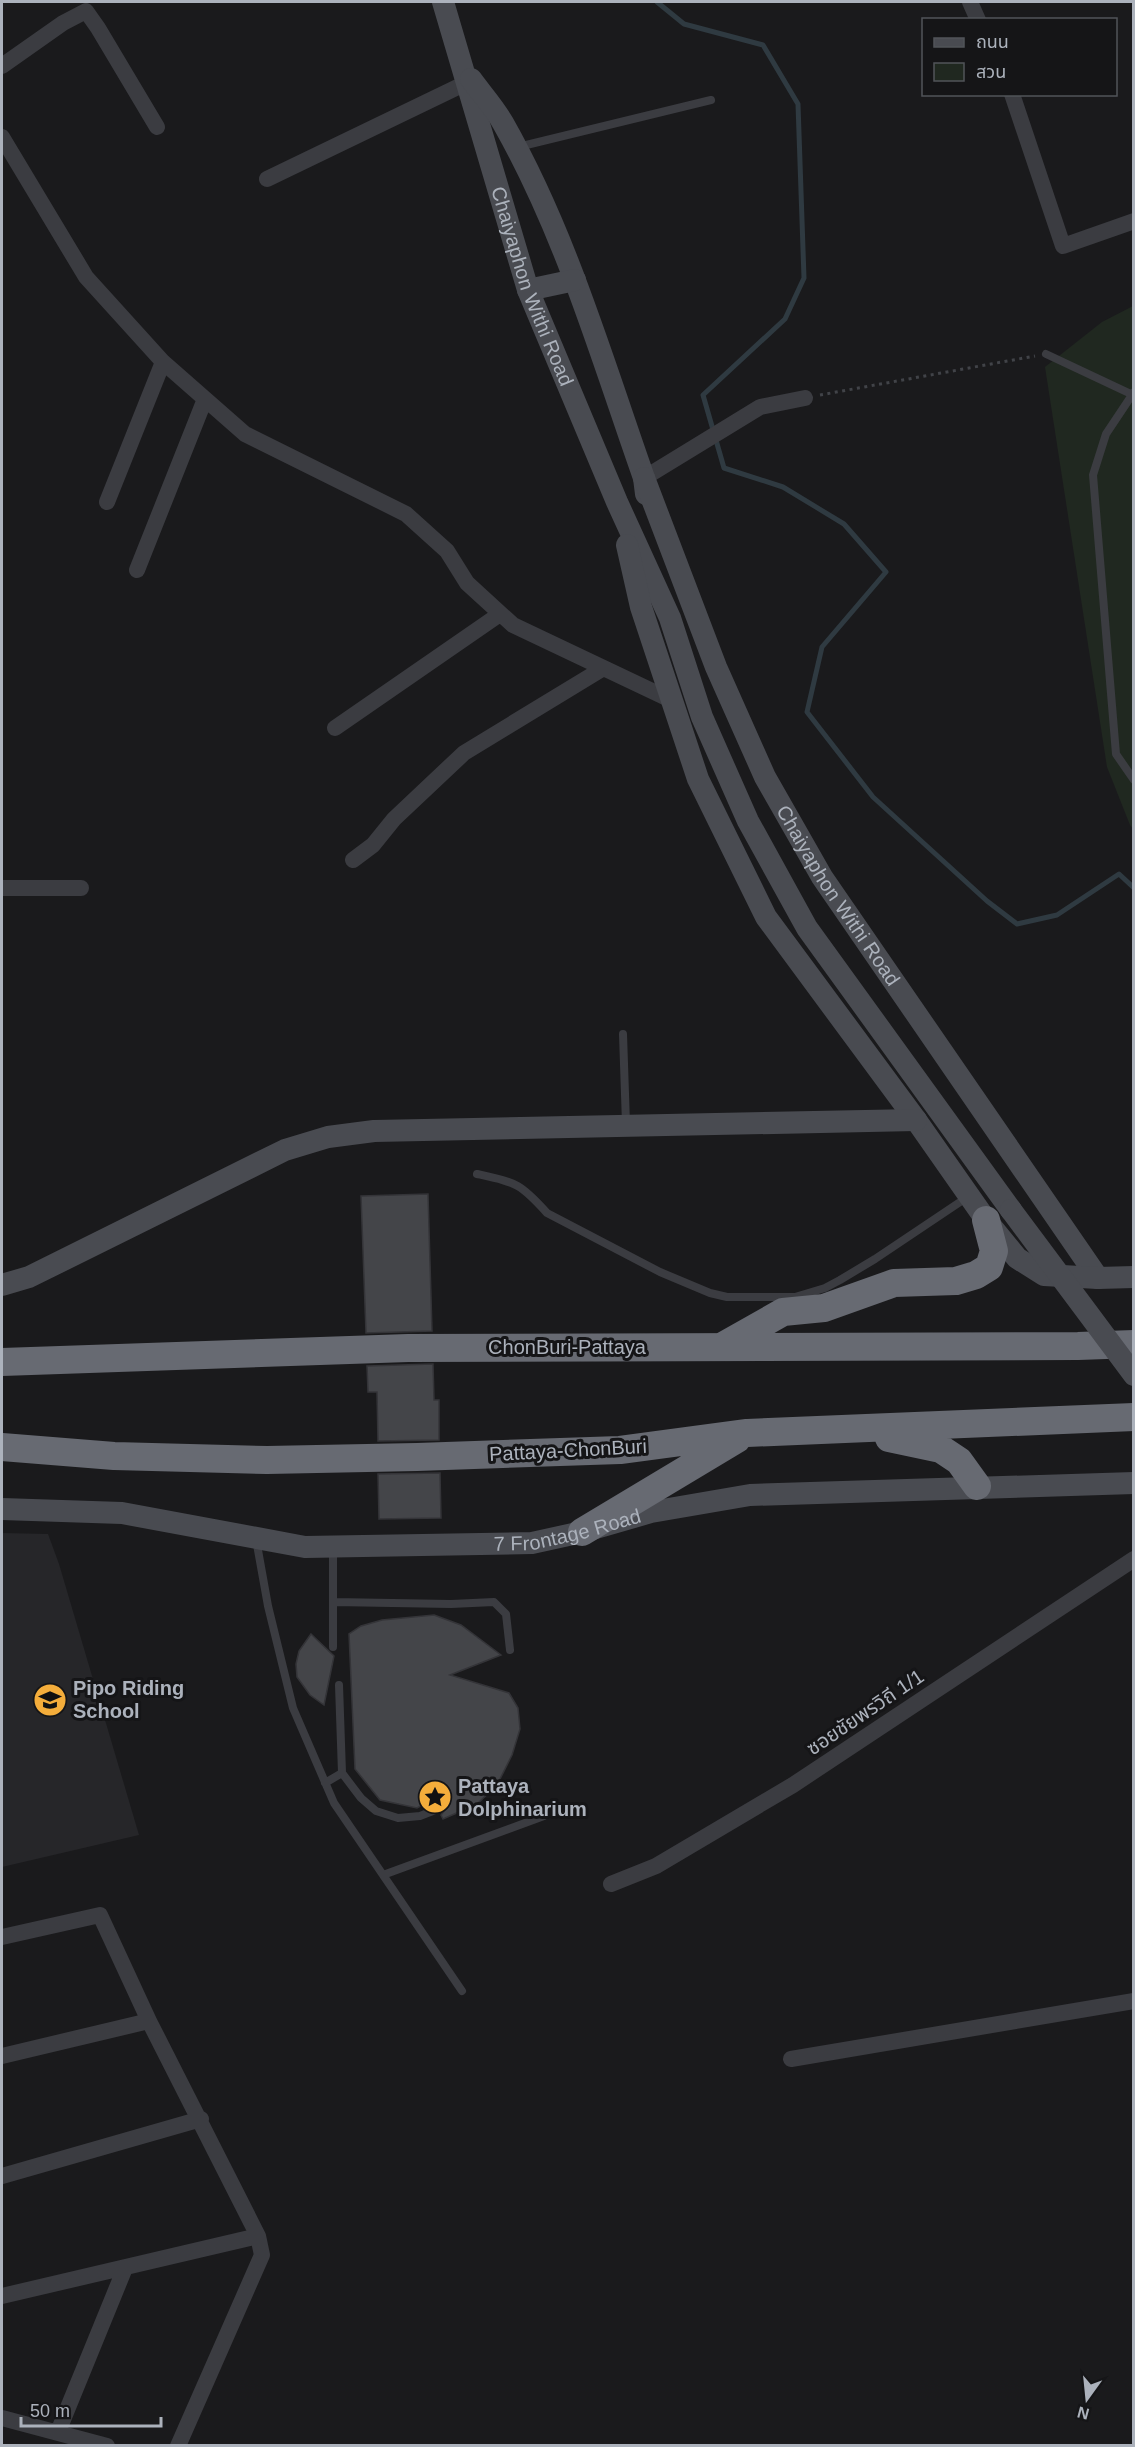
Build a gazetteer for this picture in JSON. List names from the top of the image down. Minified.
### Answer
{"streets":{"highway":["ChonBuri-Pattaya","Pattaya-ChonBuri"],"main road":["Chaiyaphon Withi Road","7 Frontage Road"],"street":["ซอยชัยพรวิถี 1/1"]},"places":{"school or university":["Pipo Riding School"],"place":["Pattaya Dolphinarium"]},"legend":["ถนน","สวน"],"scale_bar":"50 m","north":"bottom"}
